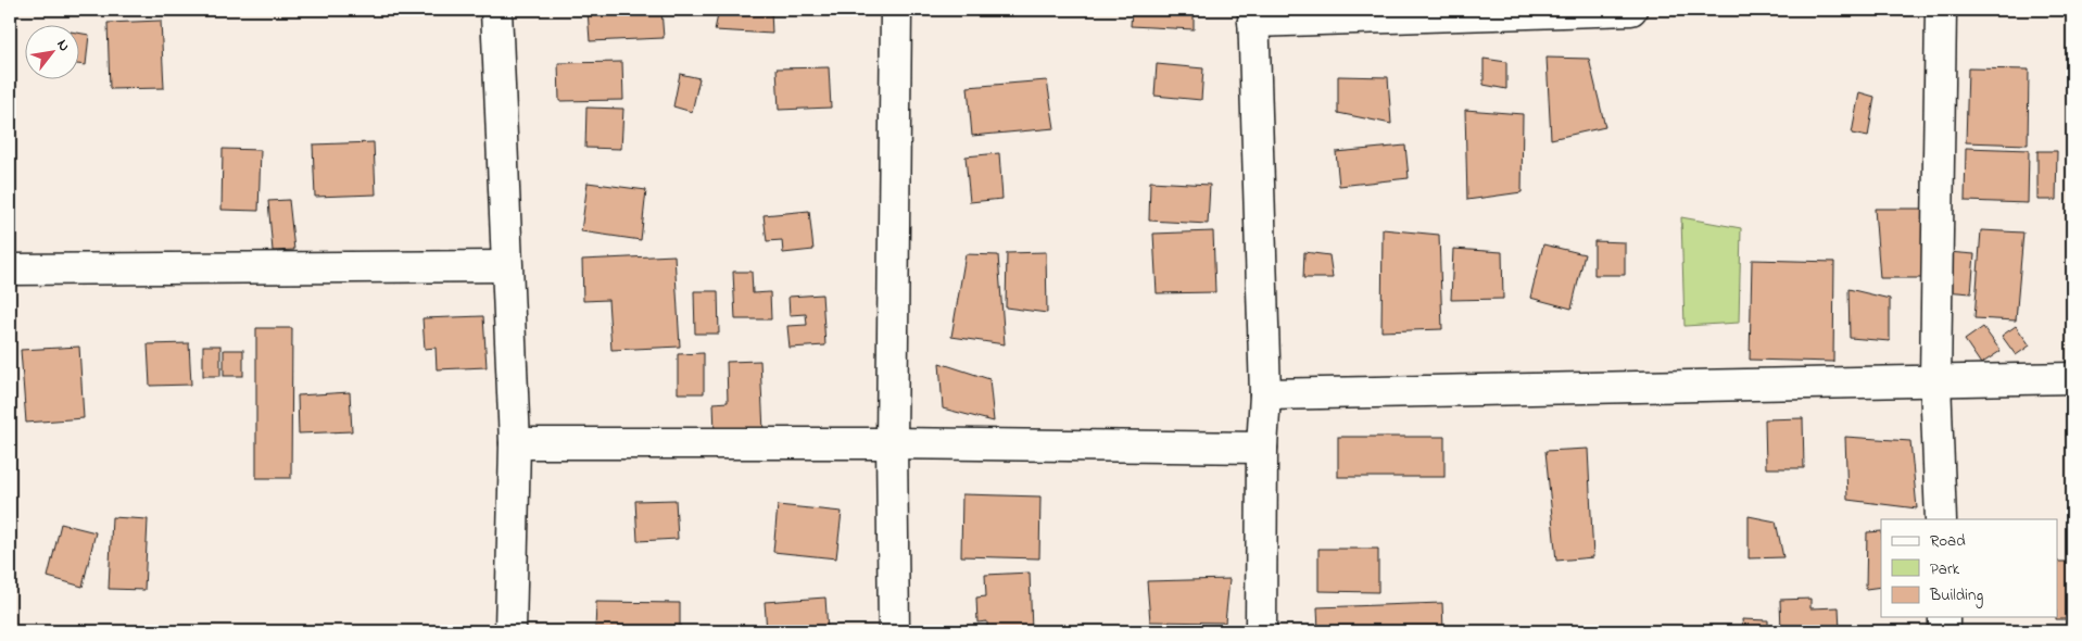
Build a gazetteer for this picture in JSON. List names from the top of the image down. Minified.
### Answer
{"legend":["Road","Park","Building"],"north":"top right"}
